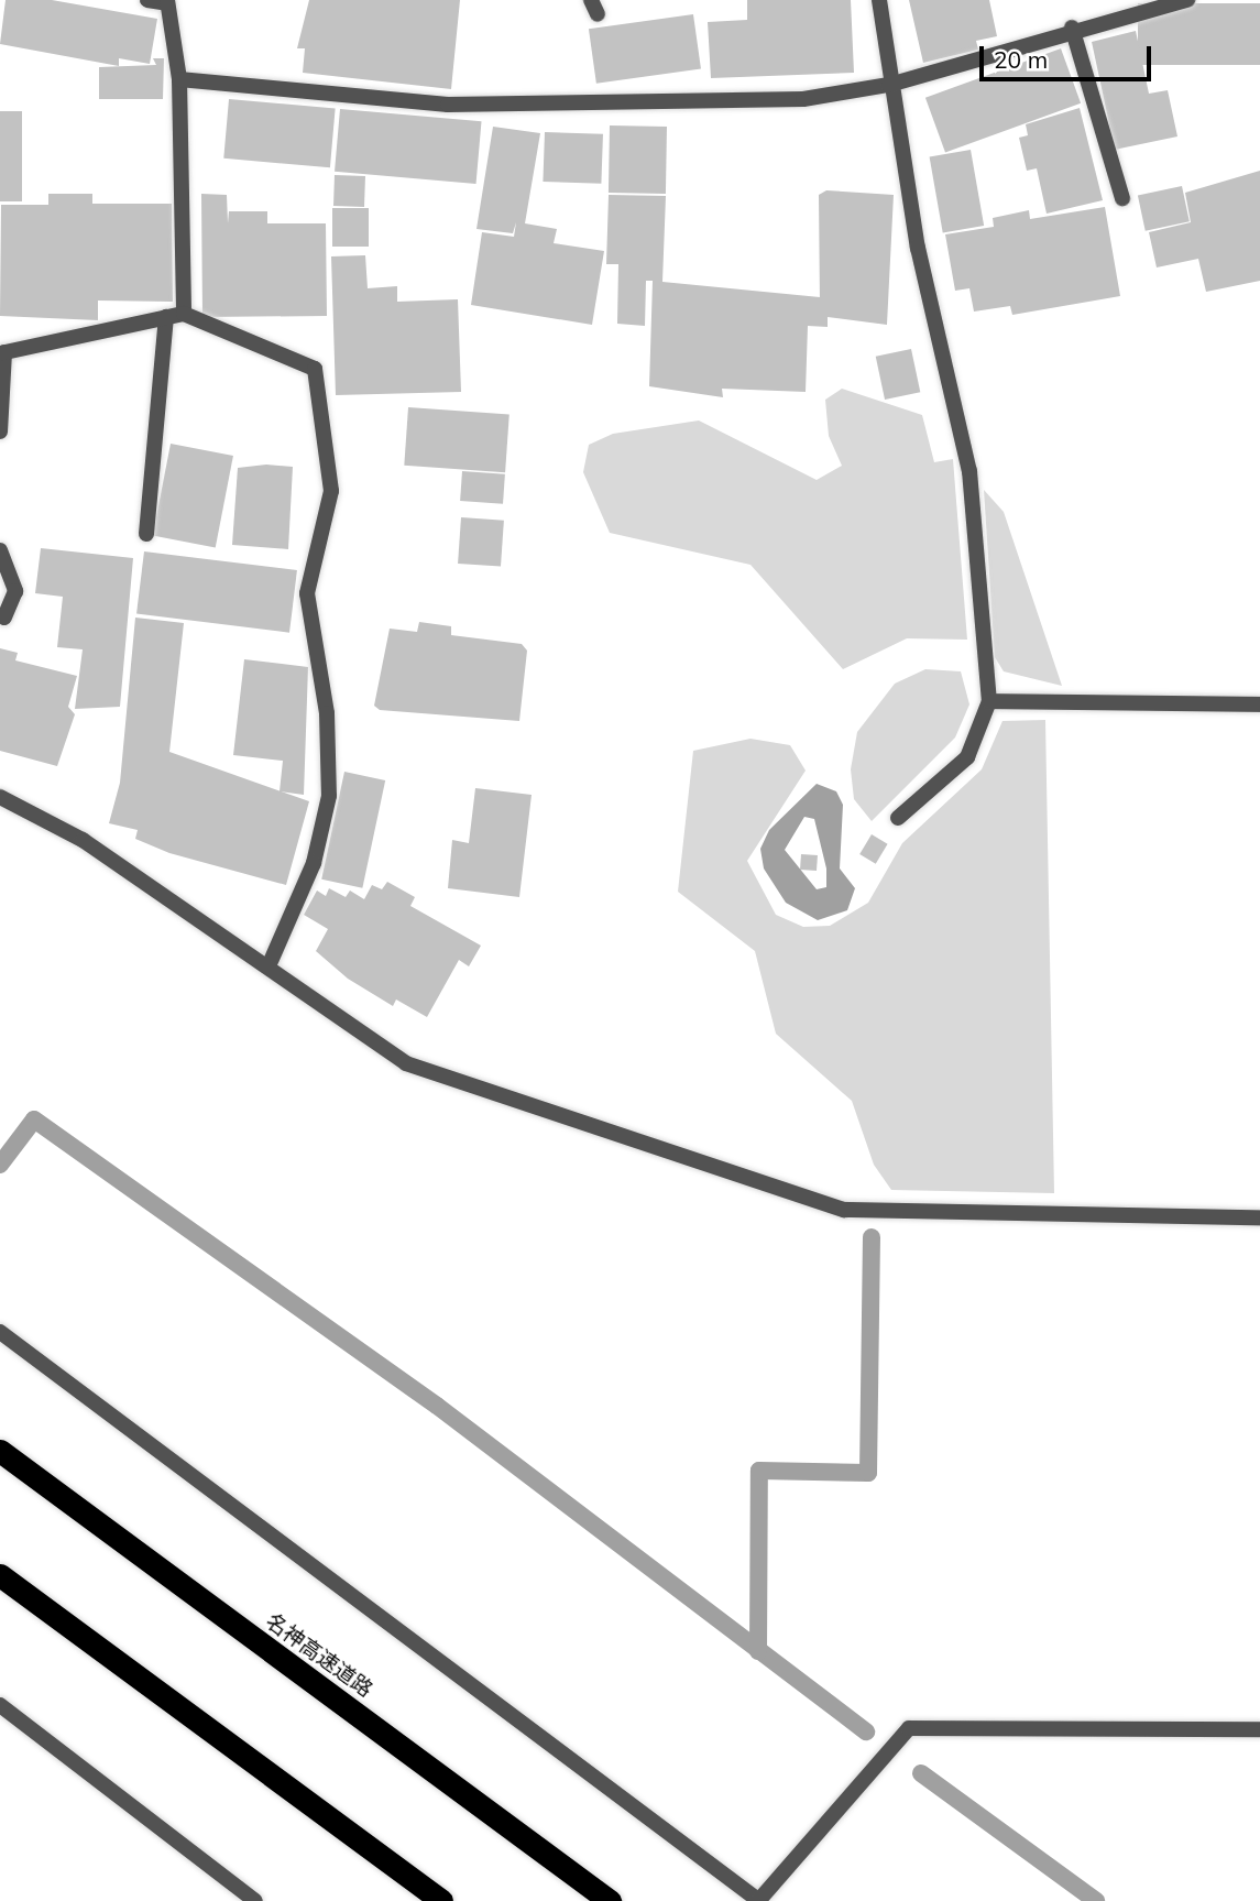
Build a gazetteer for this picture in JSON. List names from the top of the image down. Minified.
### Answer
{"streets":{"highway":["名神高速道路"]},"scale_bar":"20 m"}
